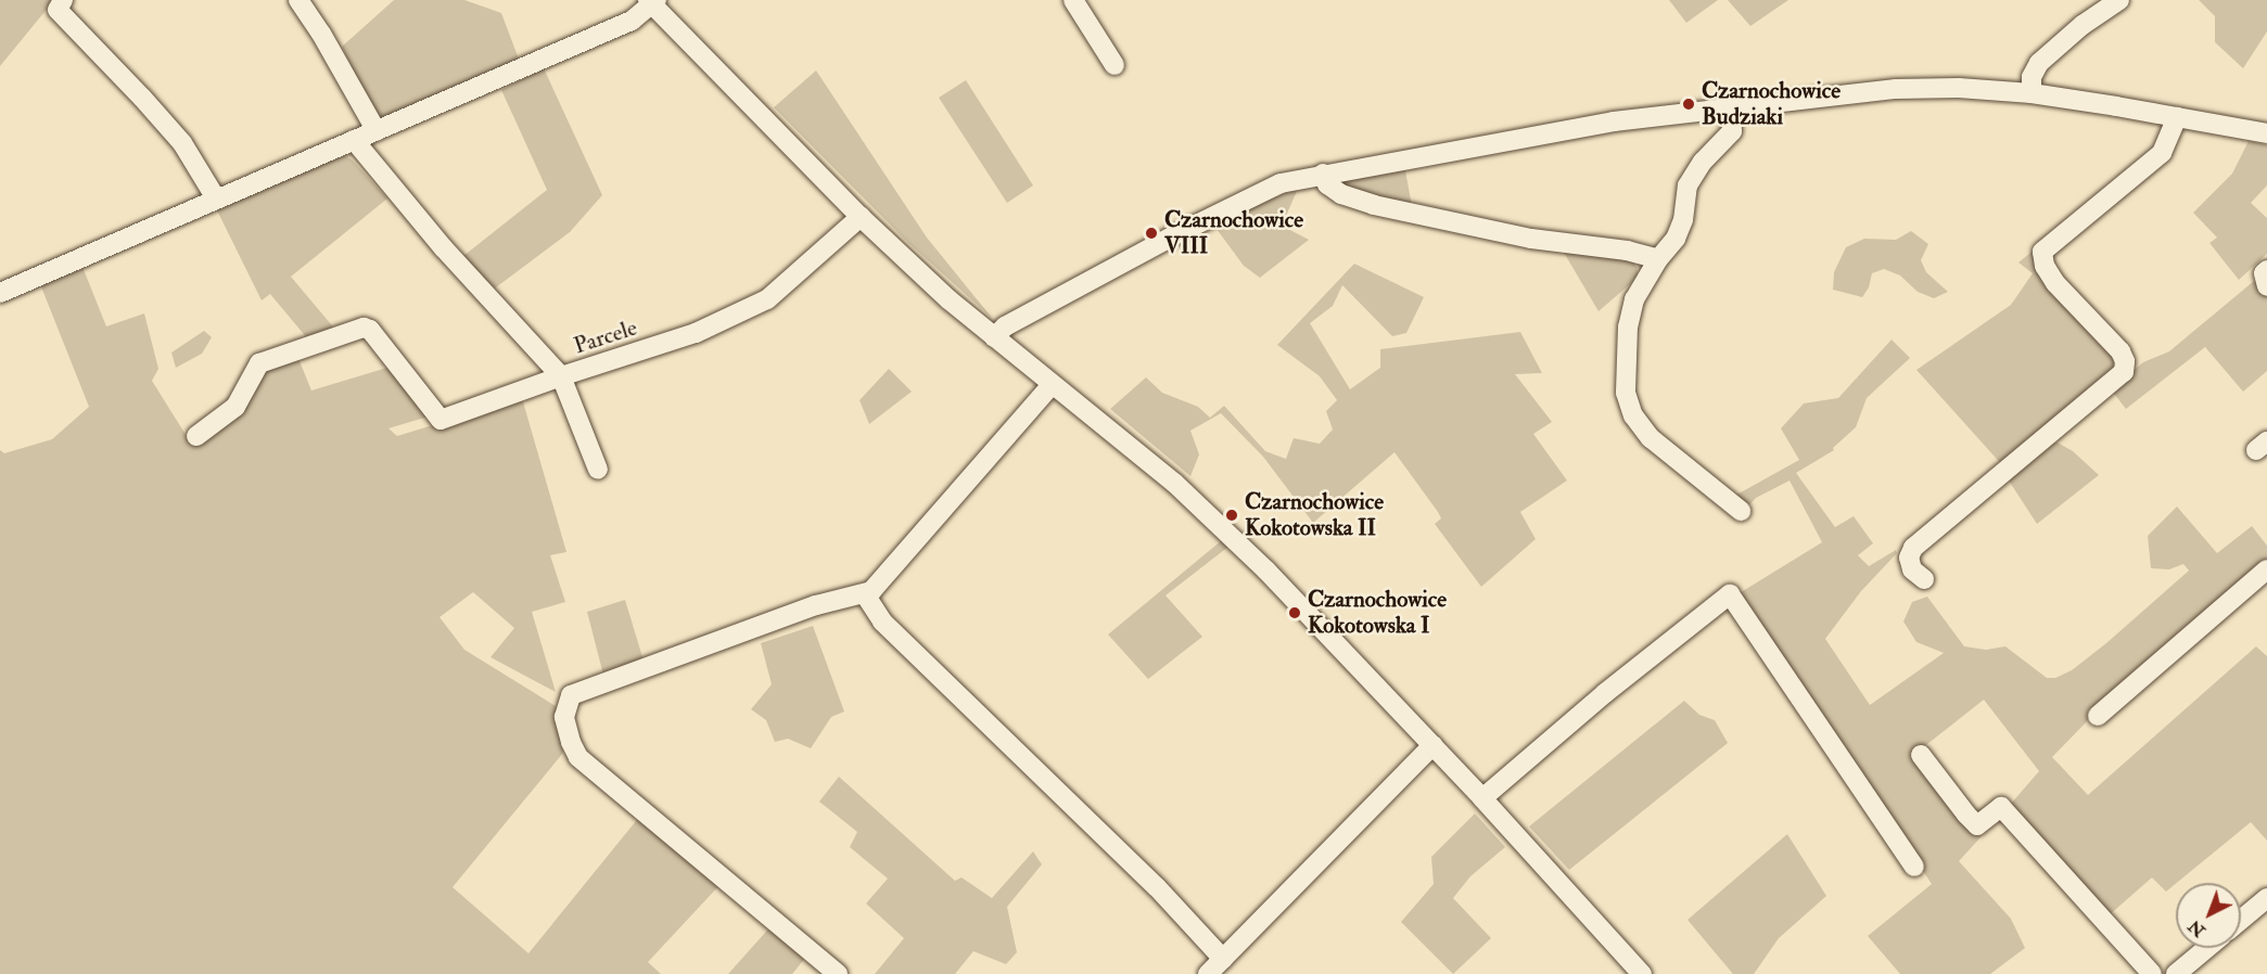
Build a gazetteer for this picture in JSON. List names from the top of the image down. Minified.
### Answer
{"streets":{"street":["Parcele"]},"places":["Czarnochowice Budziaki","Czarnochowice VIII","Czarnochowice Kokotowska II","Czarnochowice Kokotowska I"],"north":"bottom left"}
